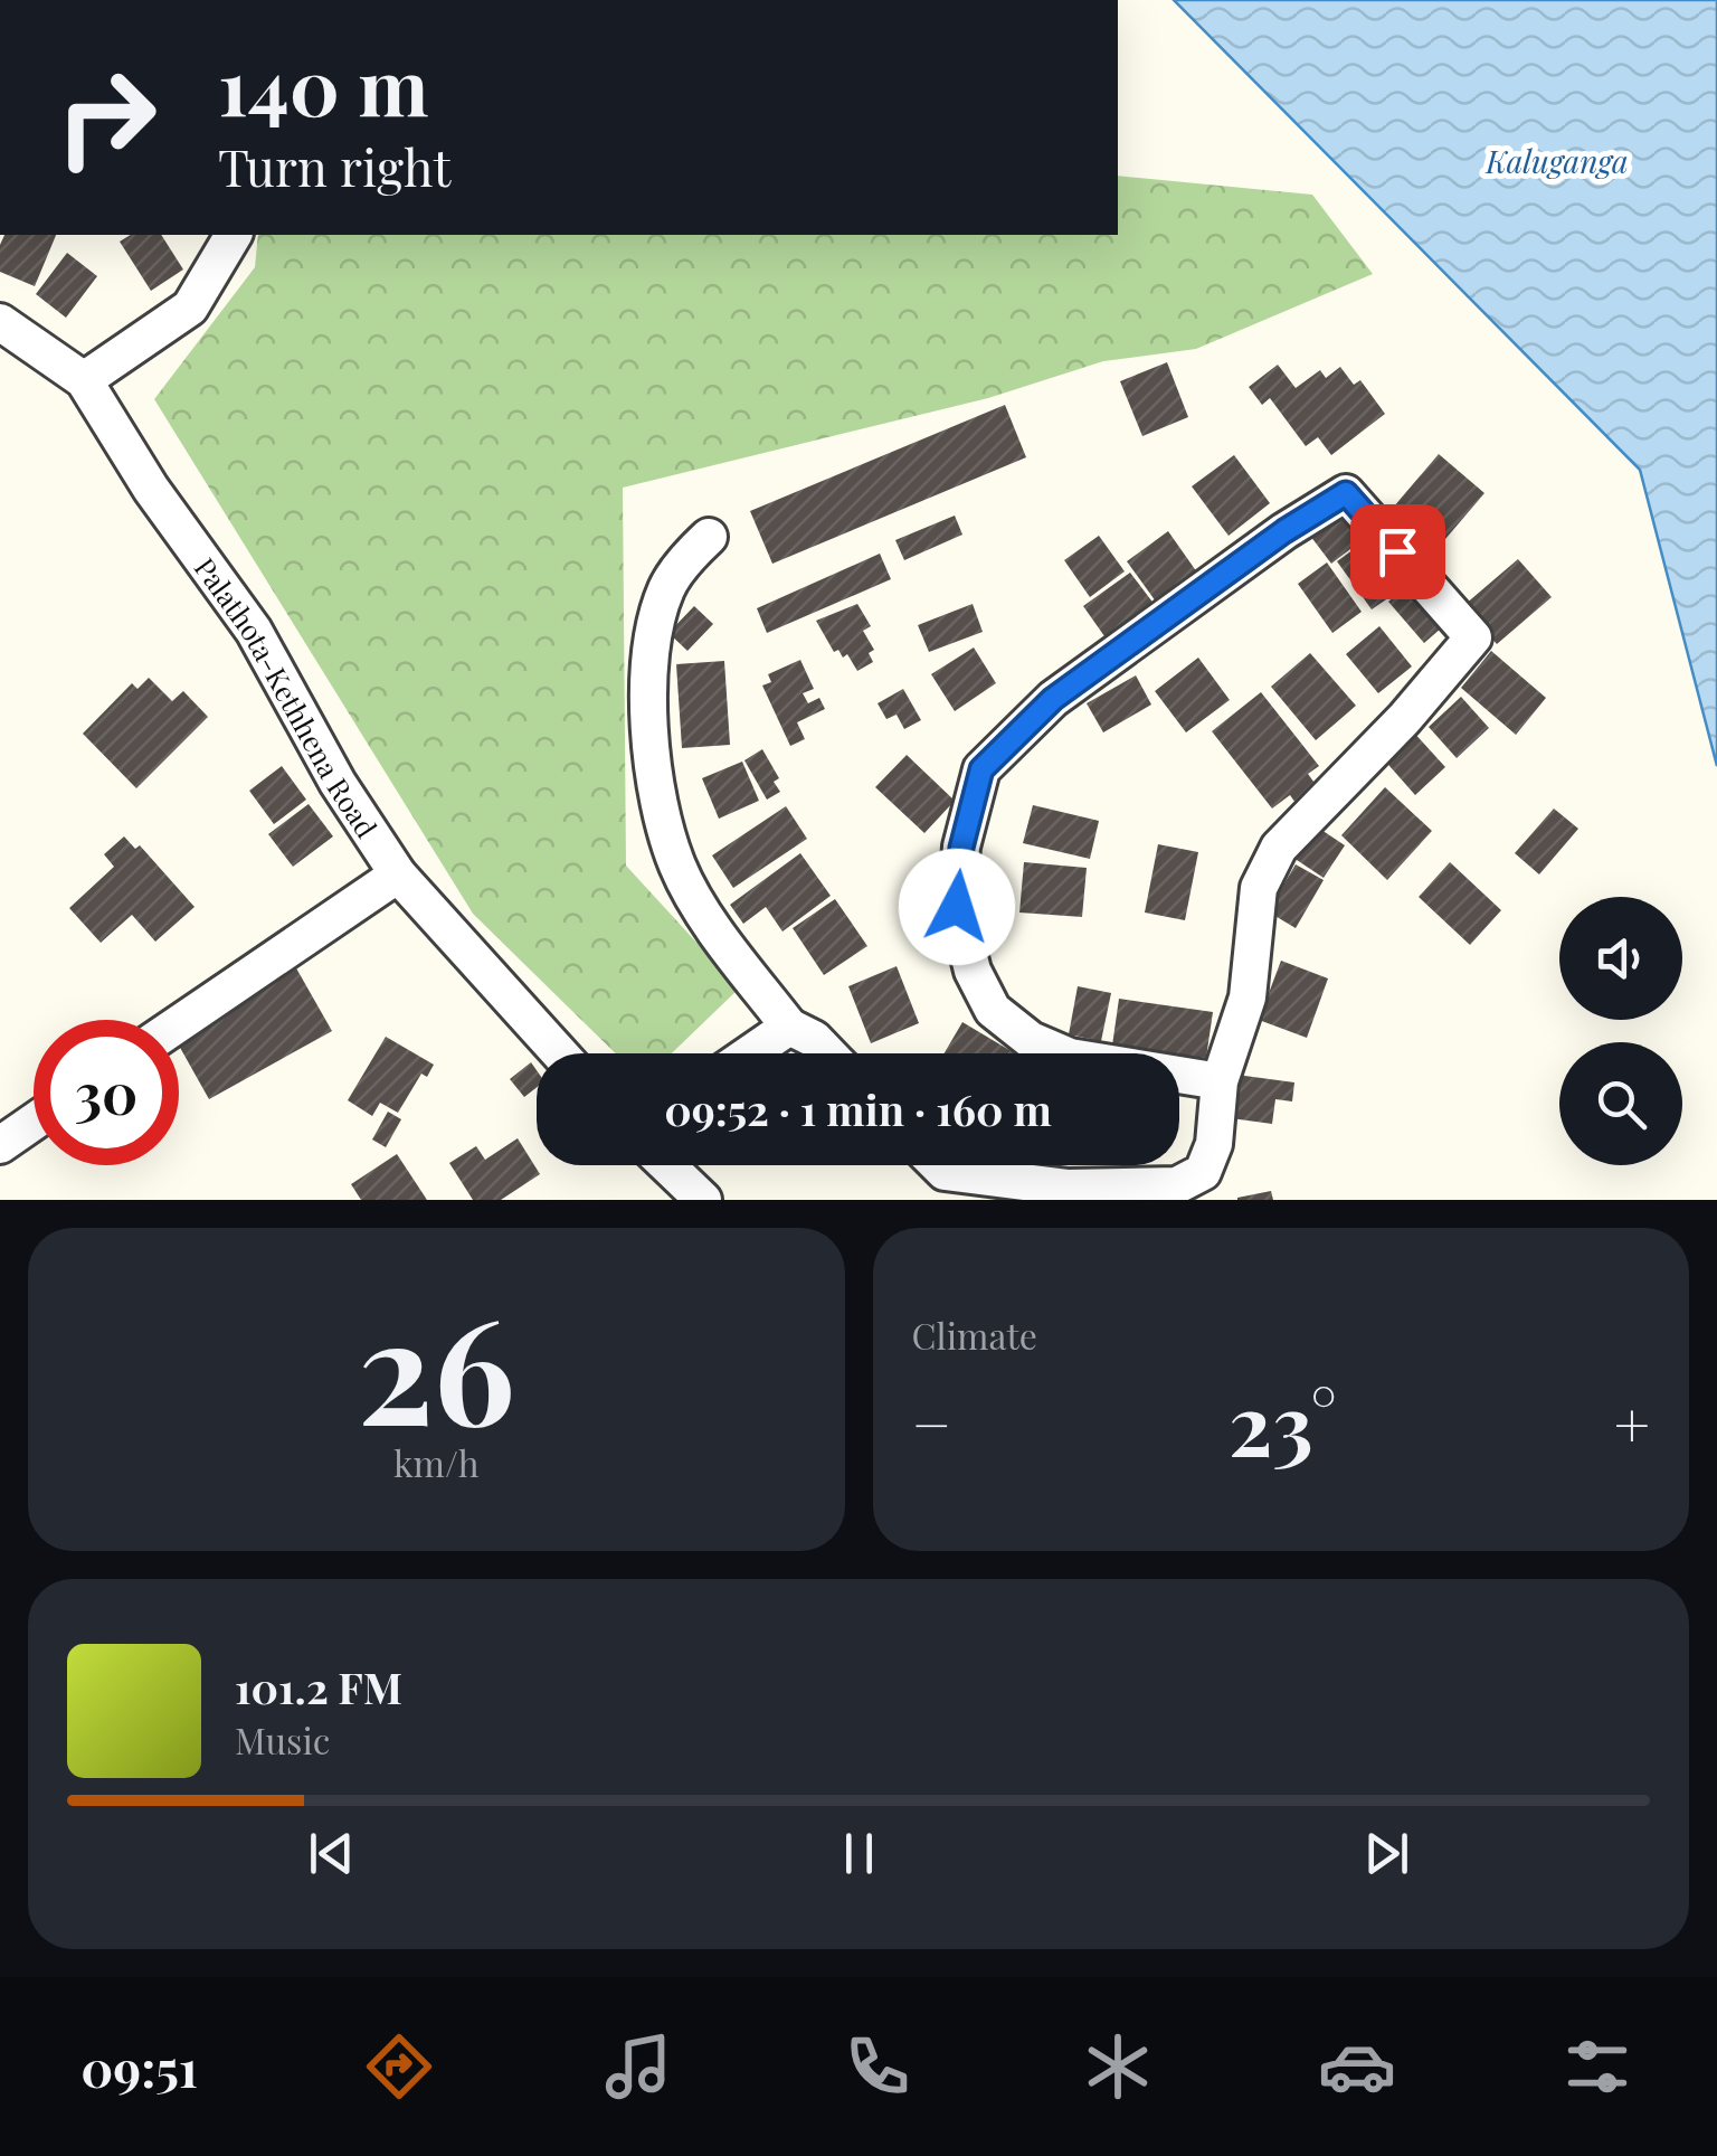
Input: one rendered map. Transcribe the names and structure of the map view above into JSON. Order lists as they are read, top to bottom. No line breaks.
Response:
{"streets":{"street":["Palathota-Kethhena Road"]},"water":["Kaluganga"],"page":{"turn":["140 m","Turn right"],"limit":"30","trip":"09:52 · 1 min · 160 m","tile":[["26","km/h"],"Climate"],"heat":["−","23°","+"],"song":["101.2 FM","Music"],"tabs":"09:51"}}
